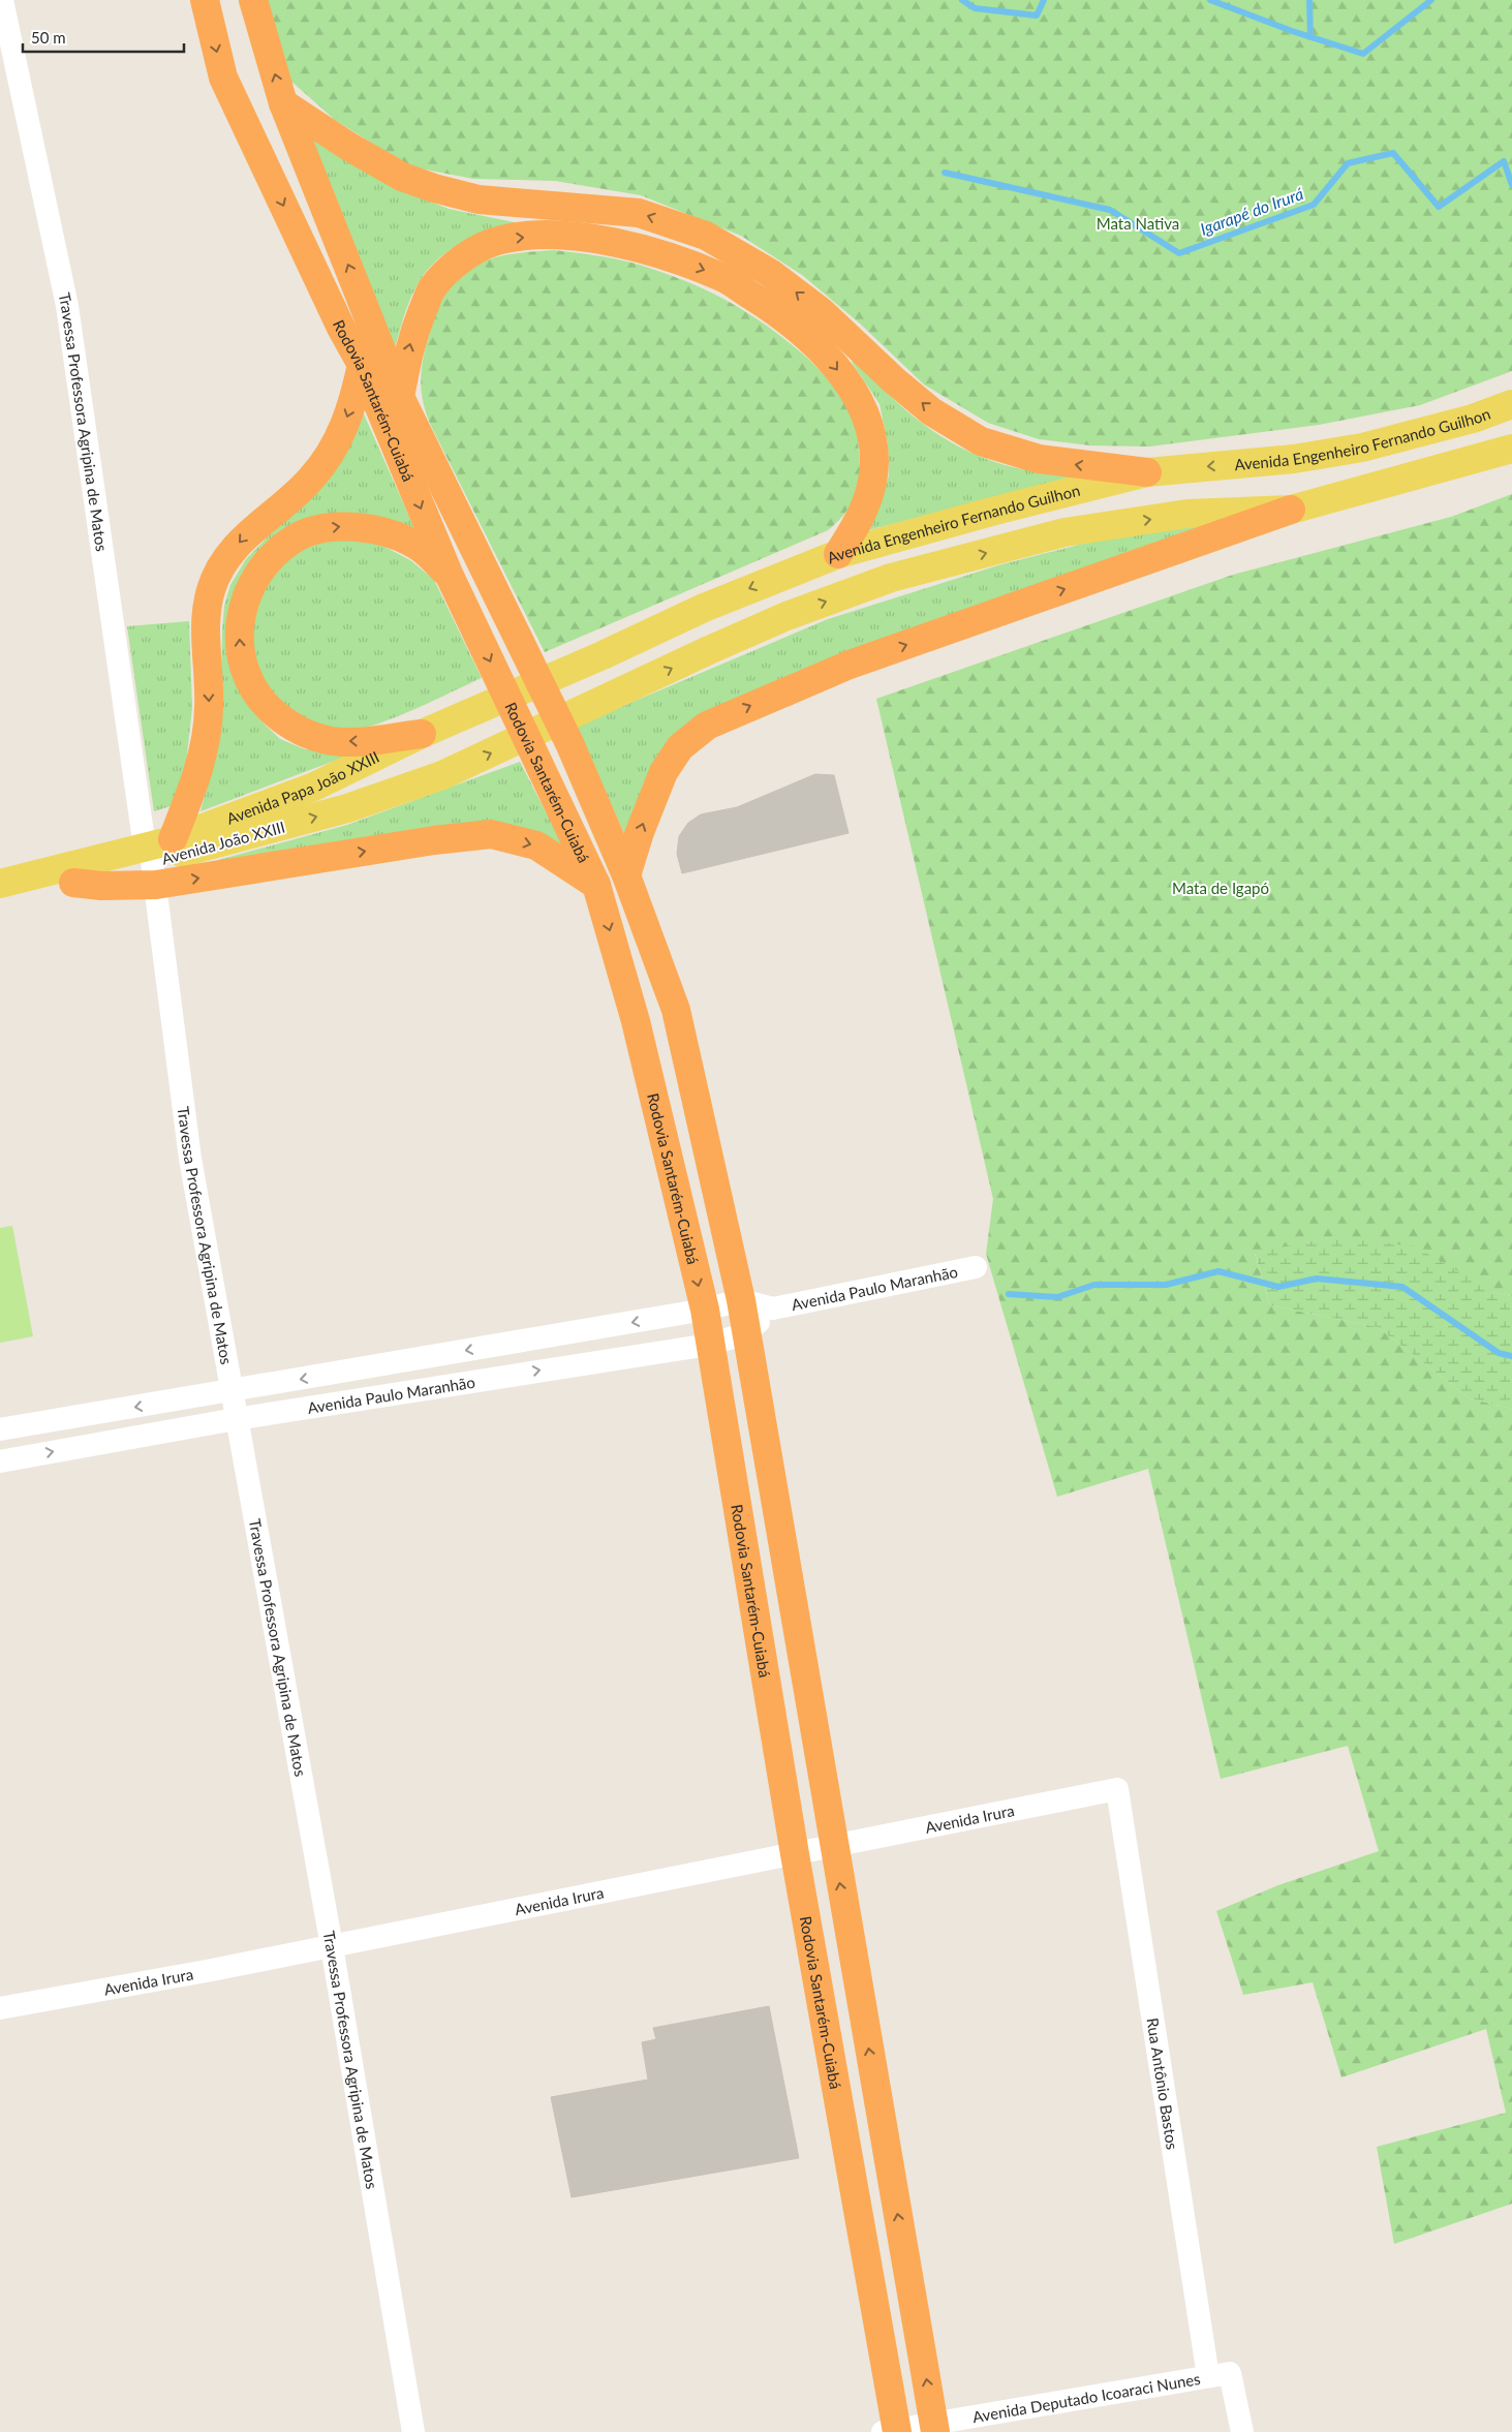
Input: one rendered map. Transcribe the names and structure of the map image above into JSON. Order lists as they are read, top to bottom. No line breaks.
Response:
{"streets":{"highway":["Rodovia Santarém-Cuiabá"],"main road":["Avenida Engenheiro Fernando Guilhon","Avenida Papa João XXIII","Avenida João XXIII"],"street":["Travessa Professora Agripina de Matos","Avenida Paulo Maranhão","Avenida Irura","Rua Antônio Bastos","Avenida Deputado Icoaraci Nunes"]},"crossings":[["Rodovia Santarém-Cuiabá","Avenida Paulo Maranhão"],["Rodovia Santarém-Cuiabá","Avenida Irura"],["Rodovia Santarém-Cuiabá","Avenida Deputado Icoaraci Nunes"],["Travessa Professora Agripina de Matos","Avenida Papa João XXIII"],["Travessa Professora Agripina de Matos","Avenida João XXIII"],["Travessa Professora Agripina de Matos","Avenida Paulo Maranhão"],["Travessa Professora Agripina de Matos","Avenida Irura"],["Avenida Engenheiro Fernando Guilhon","Avenida Papa João XXIII"],["Avenida Papa João XXIII","Avenida João XXIII"],["Avenida Irura","Rua Antônio Bastos"],["Rua Antônio Bastos","Avenida Deputado Icoaraci Nunes"]],"one_way":["Avenida Engenheiro Fernando Guilhon","Avenida João XXIII"],"water":["Igarapé do Irurá"],"parks":["Mata Nativa","Mata de Igapó"],"scale_bar":"50 m"}
